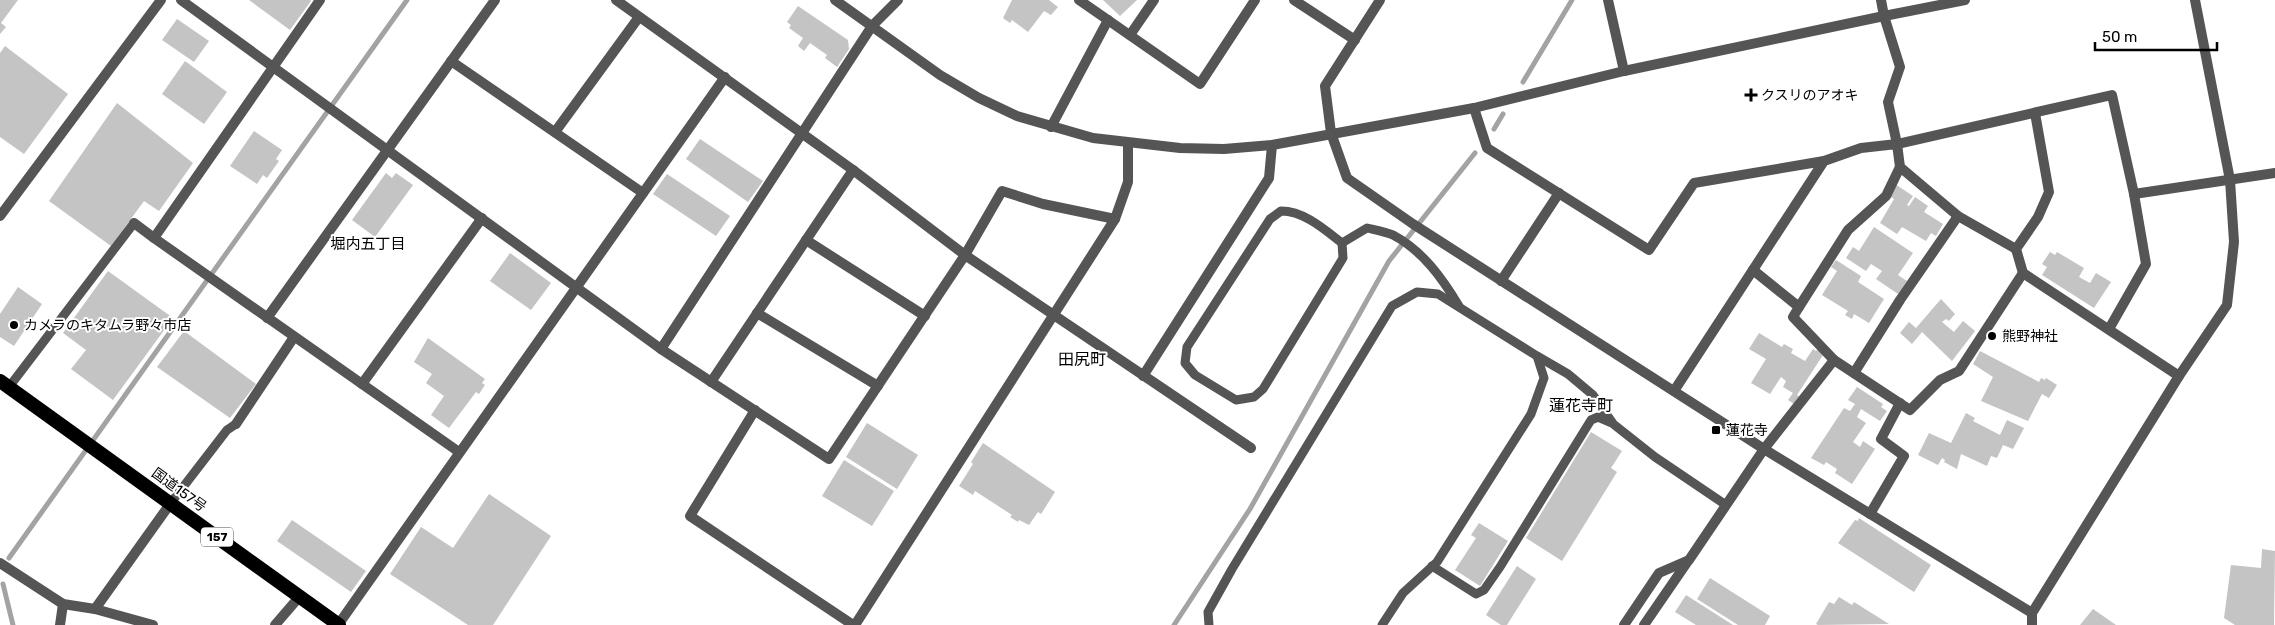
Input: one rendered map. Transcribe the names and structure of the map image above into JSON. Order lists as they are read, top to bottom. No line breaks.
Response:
{"streets":{"highway":["国道157号","157"]},"districts":["堀内五丁目","田尻町","蓮花寺町"],"places":{"health":["クスリのアオキ"],"other":["カメラのキタムラ野々市店","熊野神社"],"transit":["蓮花寺"]},"scale_bar":"50 m"}
